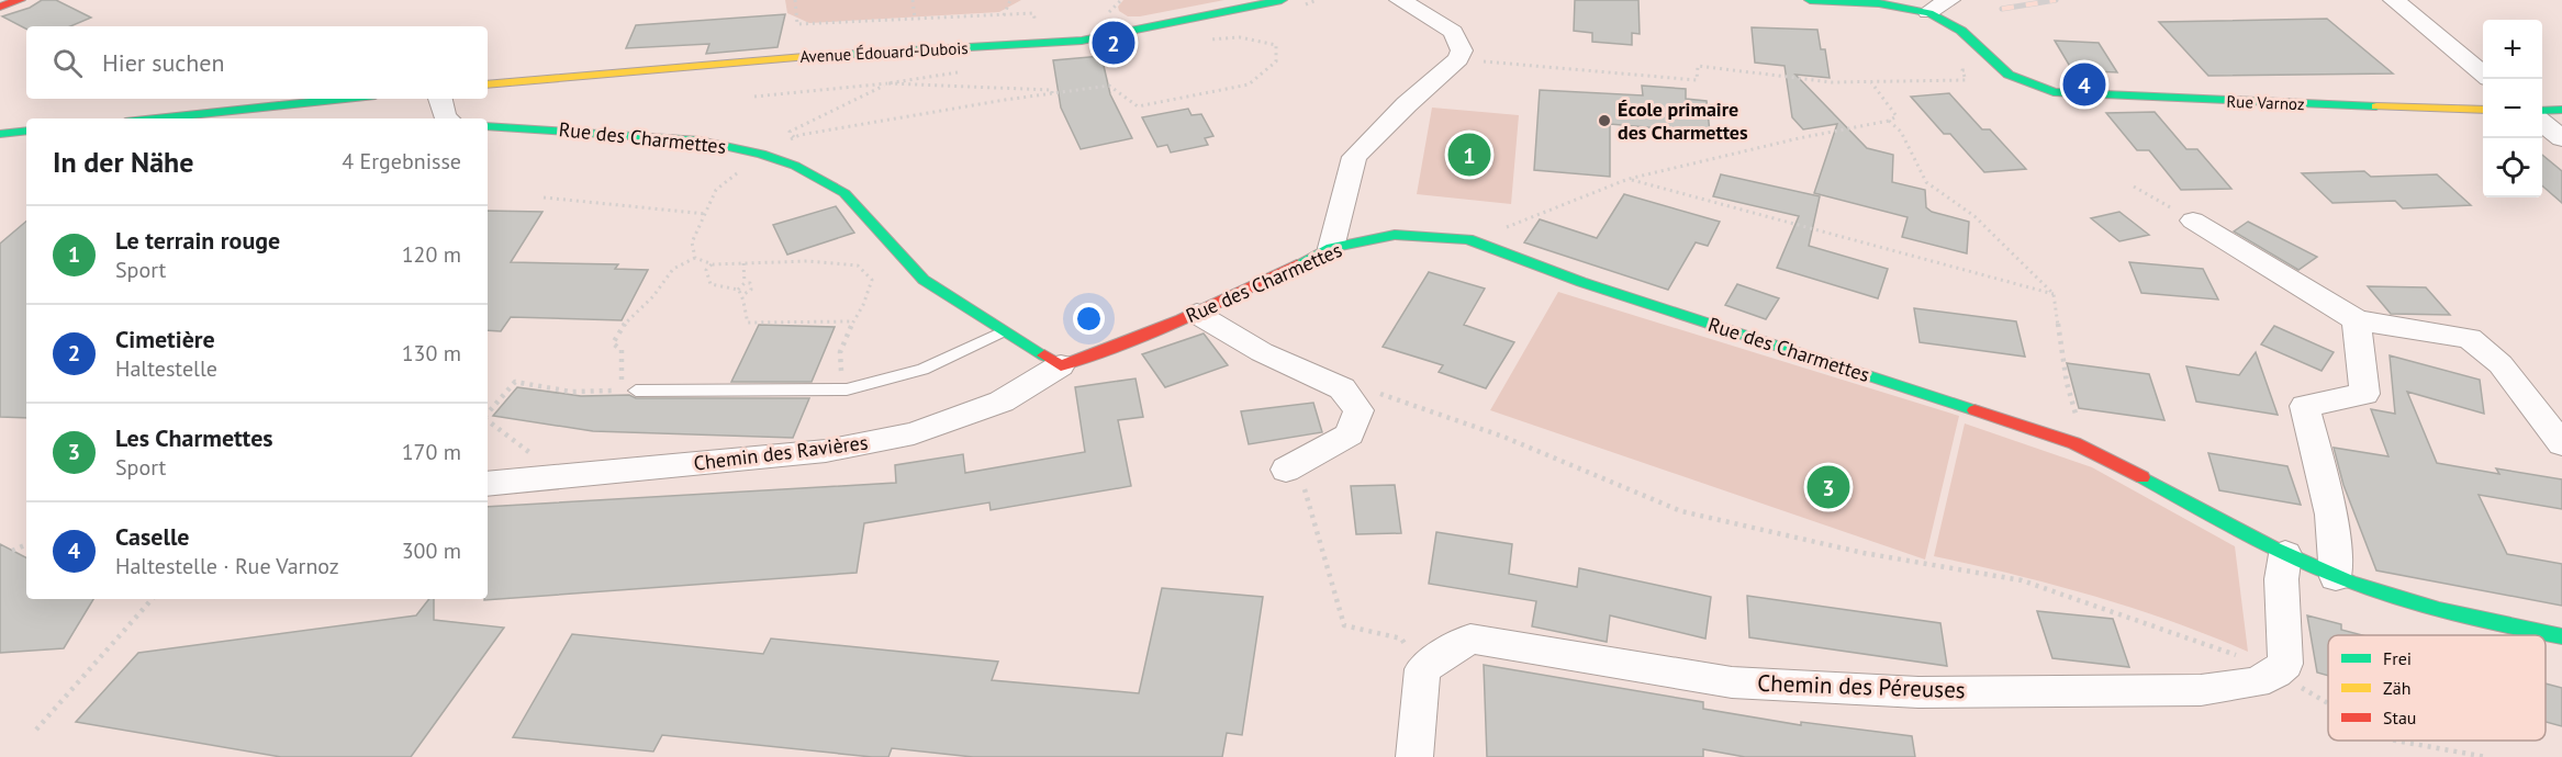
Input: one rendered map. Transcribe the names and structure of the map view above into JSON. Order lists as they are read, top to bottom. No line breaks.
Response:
{"streets":{"street":["Avenue Édouard-Dubois","Rue Varnoz","Rue des Charmettes","Chemin des Ravières","Chemin des Péreuses"]},"crossings":[["Rue des Charmettes","Chemin des Ravières"]],"places":["École primaire des Charmettes"],"legend":["Frei","Zäh","Stau"],"page":{"pins":["2","4","1","3"],"map_buttons":["+","−"],"search":"Hier suchen","heading":["In der Nähe","4 Ergebnisse"],"list":[{"mark":"1","name":"Le terrain rouge","note":"Sport","value":"120 m"},{"mark":"2","name":"Cimetière","note":"Haltestelle","value":"130 m"},{"mark":"3","name":"Les Charmettes","note":"Sport","value":"170 m"},{"mark":"4","name":"Caselle","note":"Haltestelle · Rue Varnoz","value":"300 m"}]}}
